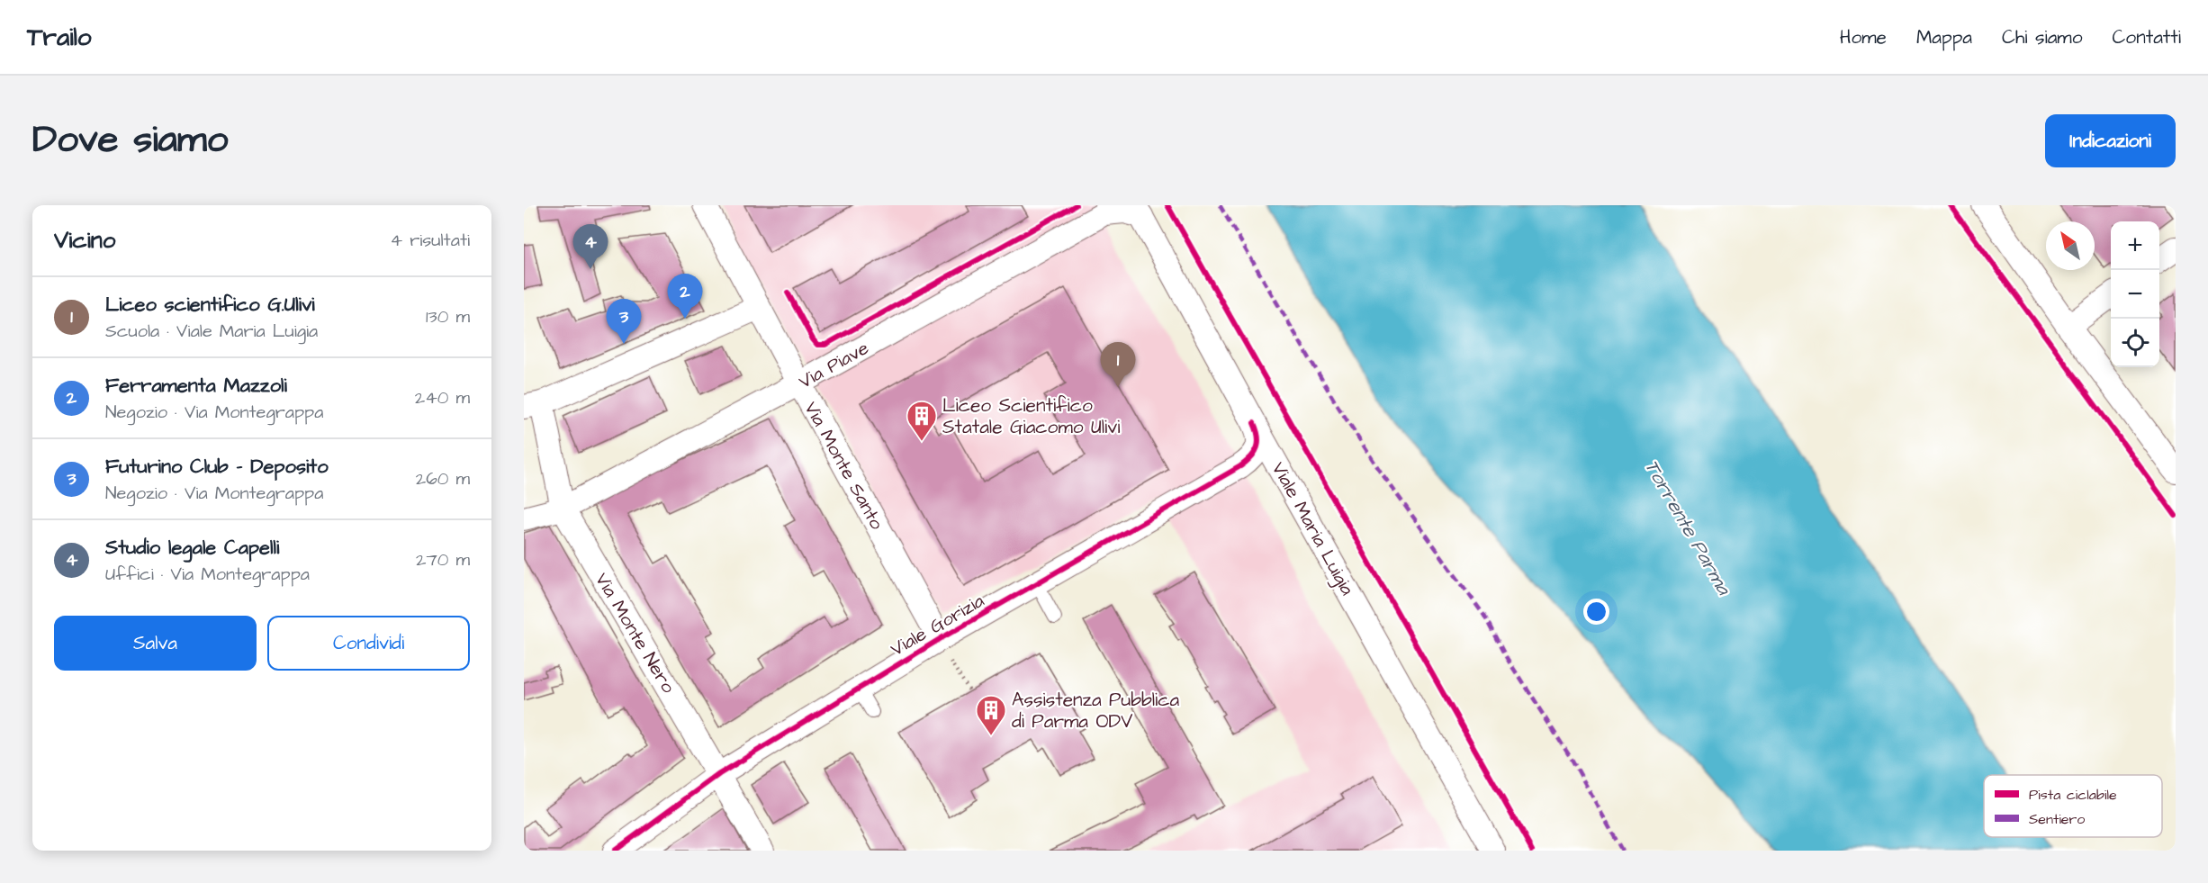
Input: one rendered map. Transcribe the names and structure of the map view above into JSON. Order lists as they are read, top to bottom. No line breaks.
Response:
{"streets":{"street":["Via Piave","Via Monte Santo","Viale Maria Luigia","Viale Gorizia","Via Monte Nero"]},"crossings":[["Via Piave","Via Monte Santo"],["Via Piave","Viale Maria Luigia"],["Via Piave","Via Monte Nero"],["Via Monte Santo","Viale Gorizia"],["Viale Maria Luigia","Viale Gorizia"],["Viale Gorizia","Via Monte Nero"]],"water":["Torrente Parma"],"places":{"building":["Liceo Scientifico Statale Giacomo Ulivi","Assistenza Pubblica di Parma ODV"]},"legend":["Pista ciclabile","Sentiero"],"north":"top left","page":{"header":"Trailo","nav":["Home","Mappa","Chi siamo","Contatti"],"title":"Dove siamo","buttons":["Indicazioni",["Salva","Condividi"]],"heading":["Vicino","4 risultati"],"map_buttons":["+","−"],"pins":["4","2","3","1"],"list":[{"mark":"1","name":"Liceo scientifico G.Ulivi","note":"Scuola · Viale Maria Luigia","value":"130 m"},{"mark":"2","name":"Ferramenta Mazzoli","note":"Negozio · Via Montegrappa","value":"240 m"},{"mark":"3","name":"Futurino Club - Deposito","note":"Negozio · Via Montegrappa","value":"260 m"},{"mark":"4","name":"Studio legale Capelli","note":"Uffici · Via Montegrappa","value":"270 m"}]}}
